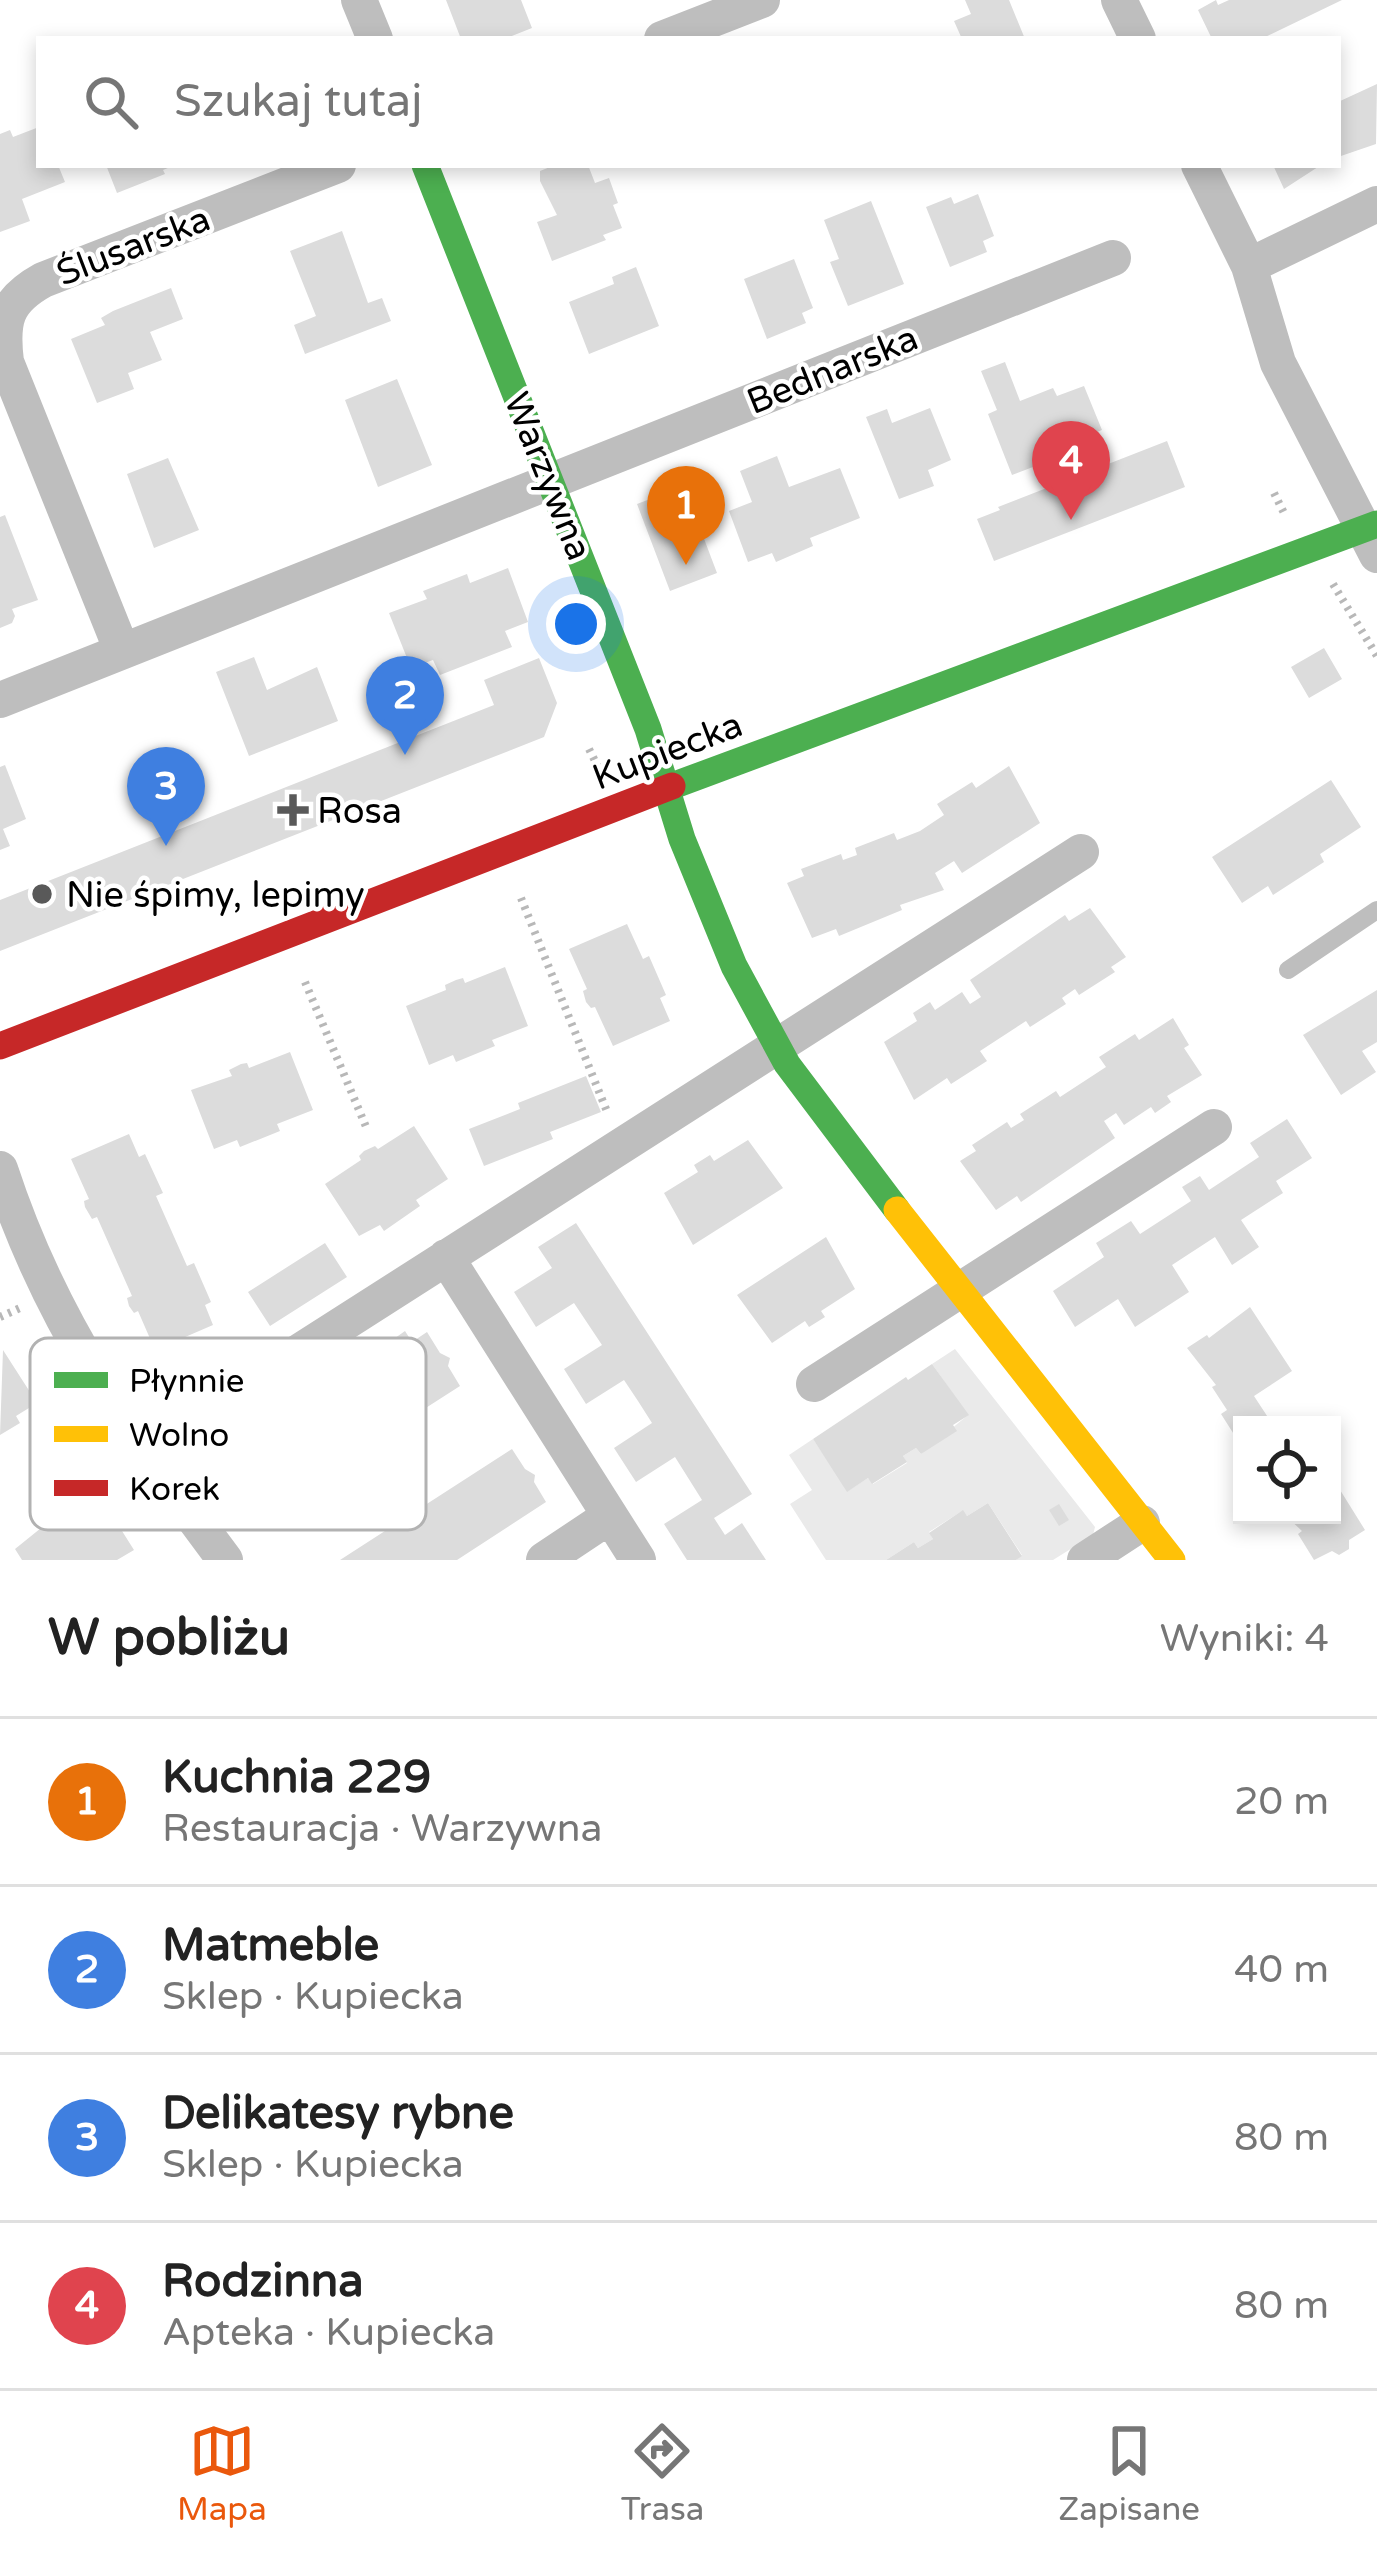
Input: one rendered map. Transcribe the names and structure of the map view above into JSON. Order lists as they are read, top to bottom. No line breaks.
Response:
{"streets":{"street":["Ślusarska","Bednarska","Warzywna","Kupiecka"]},"crossings":[["Ślusarska","Bednarska"],["Bednarska","Warzywna"],["Warzywna","Kupiecka"]],"places":{"health":["Rosa"],"other":["Nie śpimy, lepimy"]},"legend":["Płynnie","Wolno","Korek"],"page":{"search":"Szukaj tutaj","pins":["4","1","2","3"],"heading":["W pobliżu","Wyniki: 4"],"list":[{"mark":"1","name":"Kuchnia 229","note":"Restauracja · Warzywna","value":"20 m"},{"mark":"2","name":"Matmeble","note":"Sklep · Kupiecka","value":"40 m"},{"mark":"3","name":"Delikatesy rybne","note":"Sklep · Kupiecka","value":"80 m"},{"mark":"4","name":"Rodzinna","note":"Apteka · Kupiecka","value":"80 m"}],"nav":["Mapa","Trasa","Zapisane"]}}
